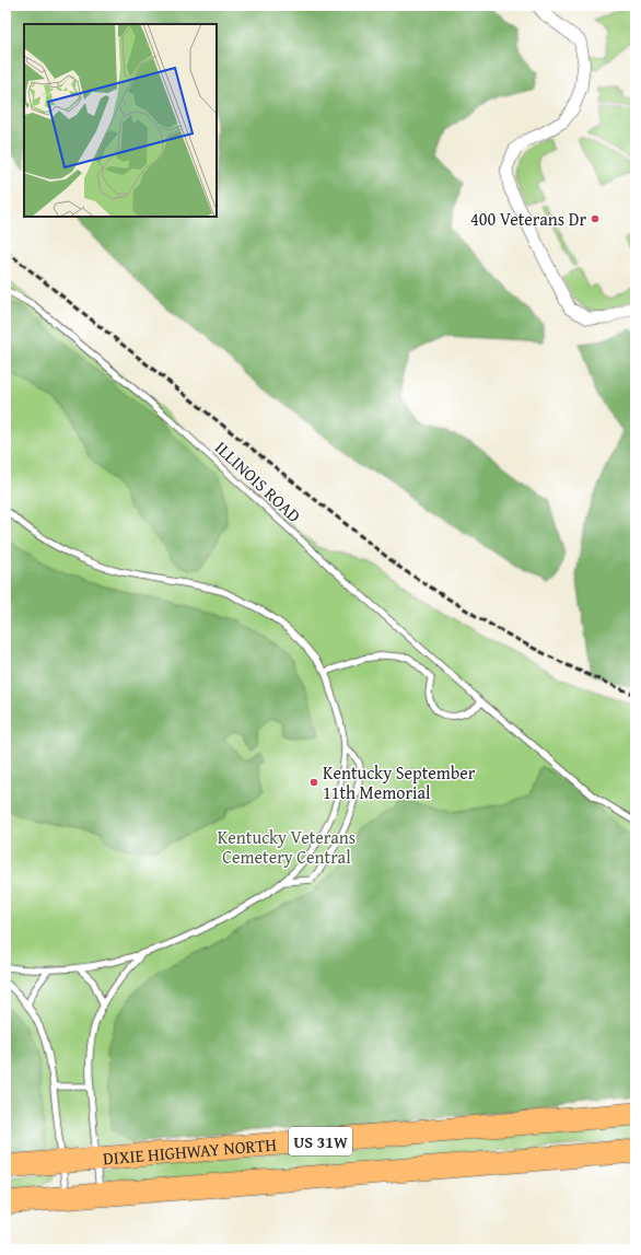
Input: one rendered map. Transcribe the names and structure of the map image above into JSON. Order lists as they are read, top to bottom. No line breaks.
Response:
{"streets":{"highway":["US 31W","DIXIE HIGHWAY NORTH"],"lane":["ILLINOIS ROAD"]},"parks":["Kentucky Veterans Cemetery Central"],"places":["400 Veterans Dr","Kentucky September 11th Memorial"]}
